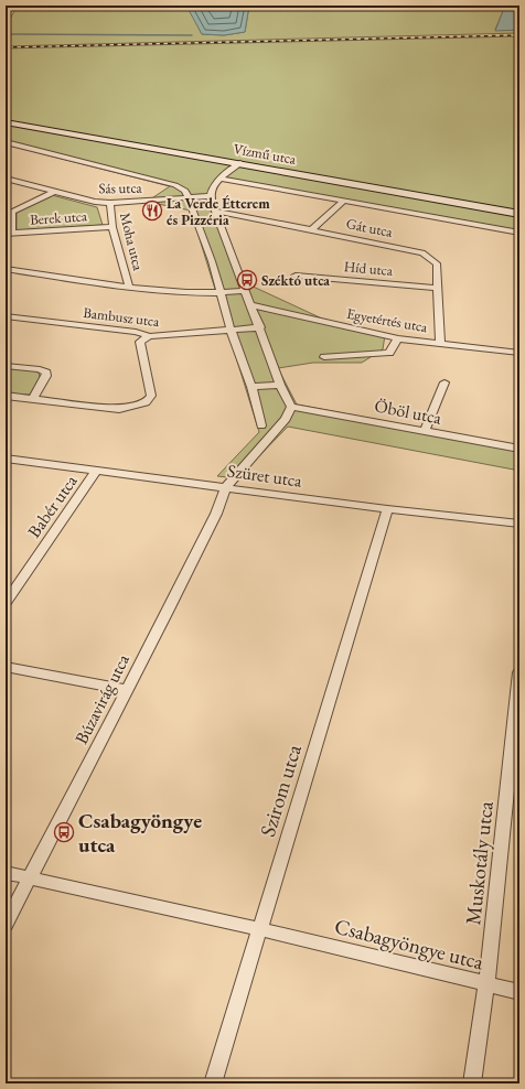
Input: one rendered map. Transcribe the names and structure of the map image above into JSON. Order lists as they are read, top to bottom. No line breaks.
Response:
{"streets":{"main road":["Vízmű utca"],"street":["Sás utca","Berek utca","Gát utca","Moha utca","Híd utca","Bambusz utca","Egyetértés utca","Öböl utca","Szüret utca","Babér utca","Búzavirág utca","Szirom utca","Muskotály utca","Csabagyöngye utca"]},"crossings":[["Sás utca","Moha utca"],["Berek utca","Moha utca"],["Gát utca","Híd utca"],["Gát utca","Egyetértés utca"],["Szüret utca","Babér utca"],["Szüret utca","Búzavirág utca"],["Szüret utca","Szirom utca"],["Búzavirág utca","Csabagyöngye utca"],["Szirom utca","Csabagyöngye utca"],["Muskotály utca","Csabagyöngye utca"]],"places":{"restaurant":["La Verde Étterem és Pizzéria"],"bus stop":["Széktó utca","Csabagyöngye utca"]}}
